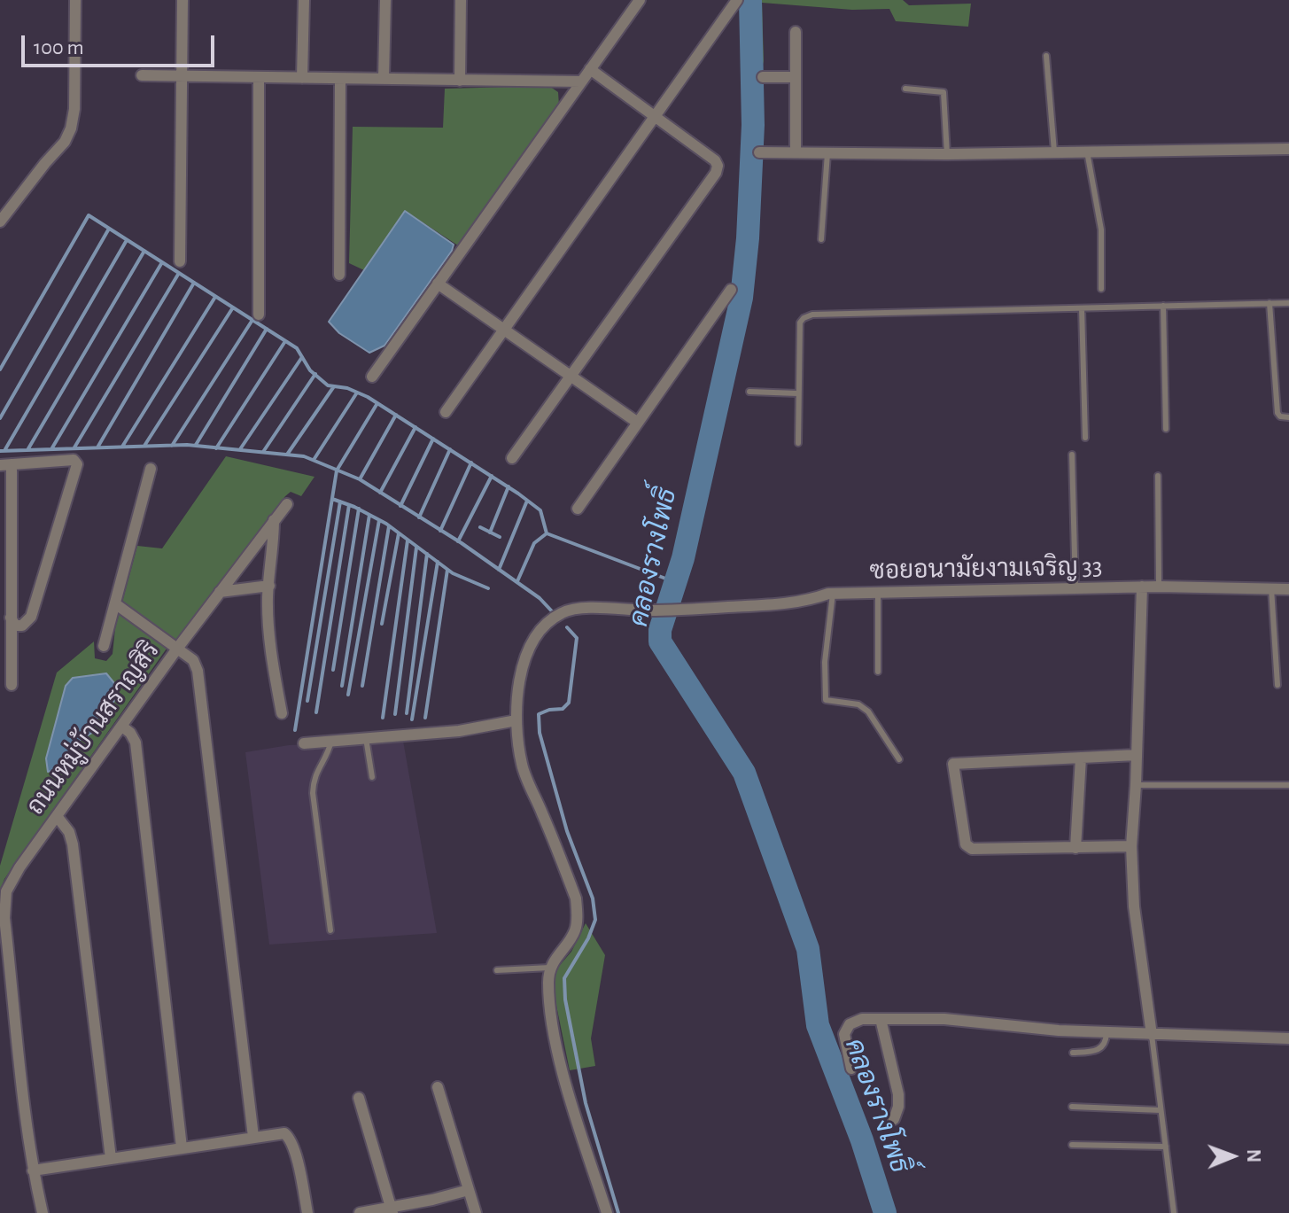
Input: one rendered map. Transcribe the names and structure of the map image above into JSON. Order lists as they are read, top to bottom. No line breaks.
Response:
{"streets":{"street":["ซอยอนามัยงามเจริญ 33","ถนนหมู่บ้านสราญสิริ"]},"water":["คลองรางโพธิ์"],"scale_bar":"100 m","north":"right"}
